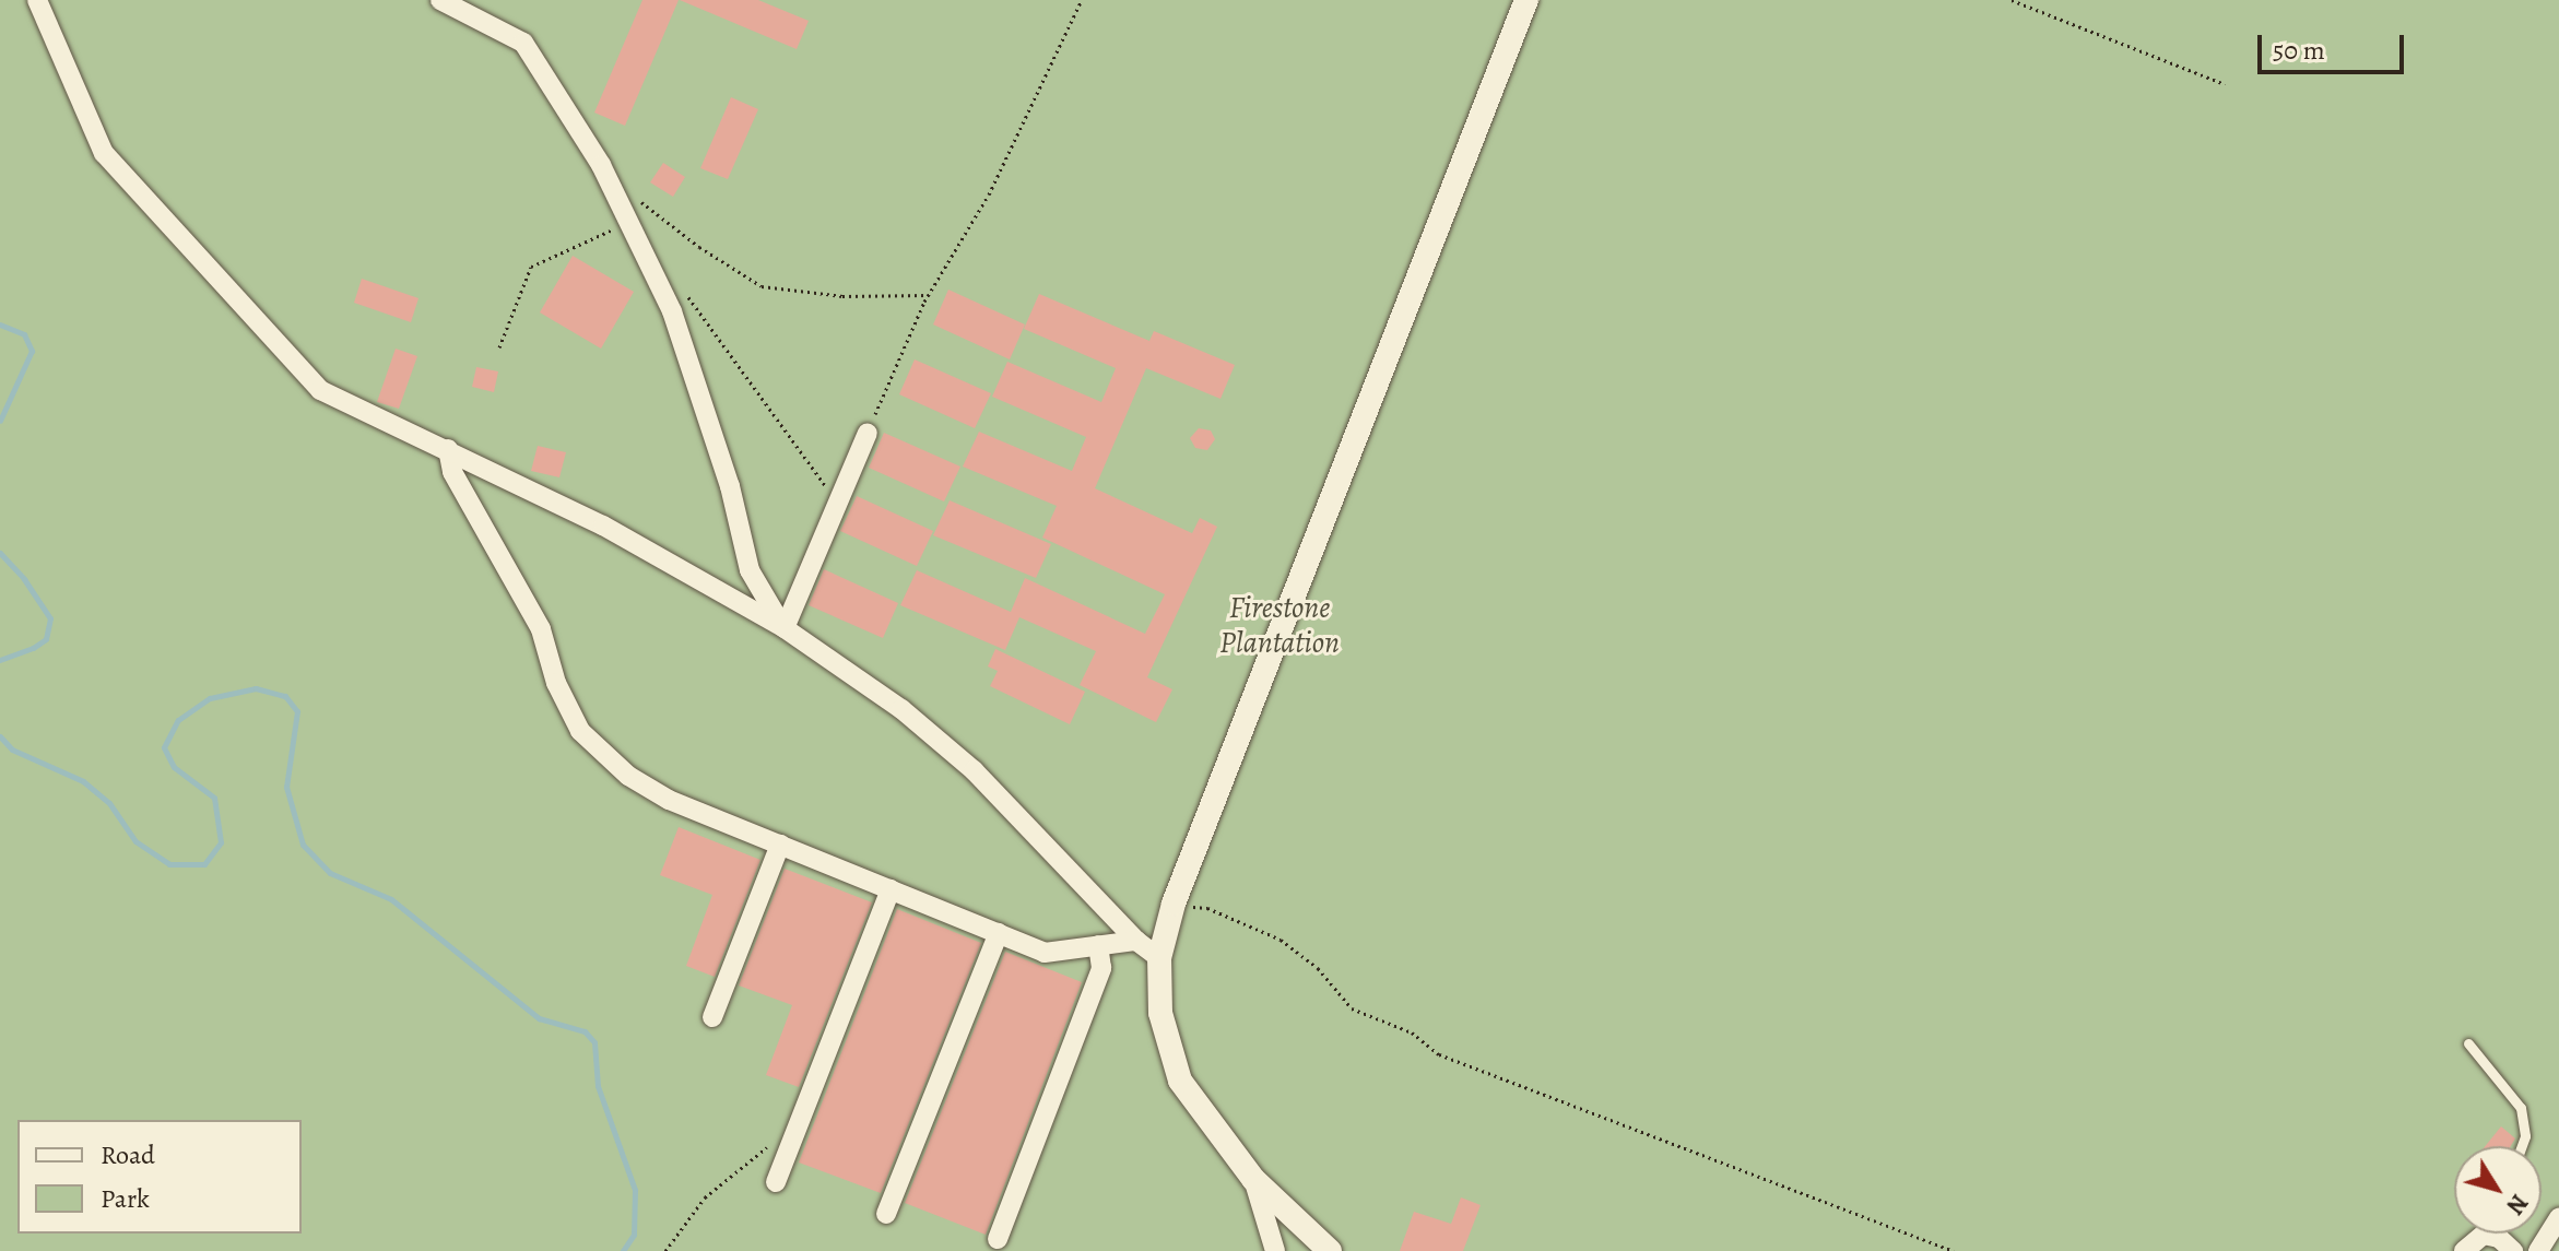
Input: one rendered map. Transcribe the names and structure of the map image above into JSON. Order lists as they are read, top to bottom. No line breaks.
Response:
{"parks":["Firestone Plantation"],"legend":["Road","Park"],"scale_bar":"50 m","north":"bottom right"}
